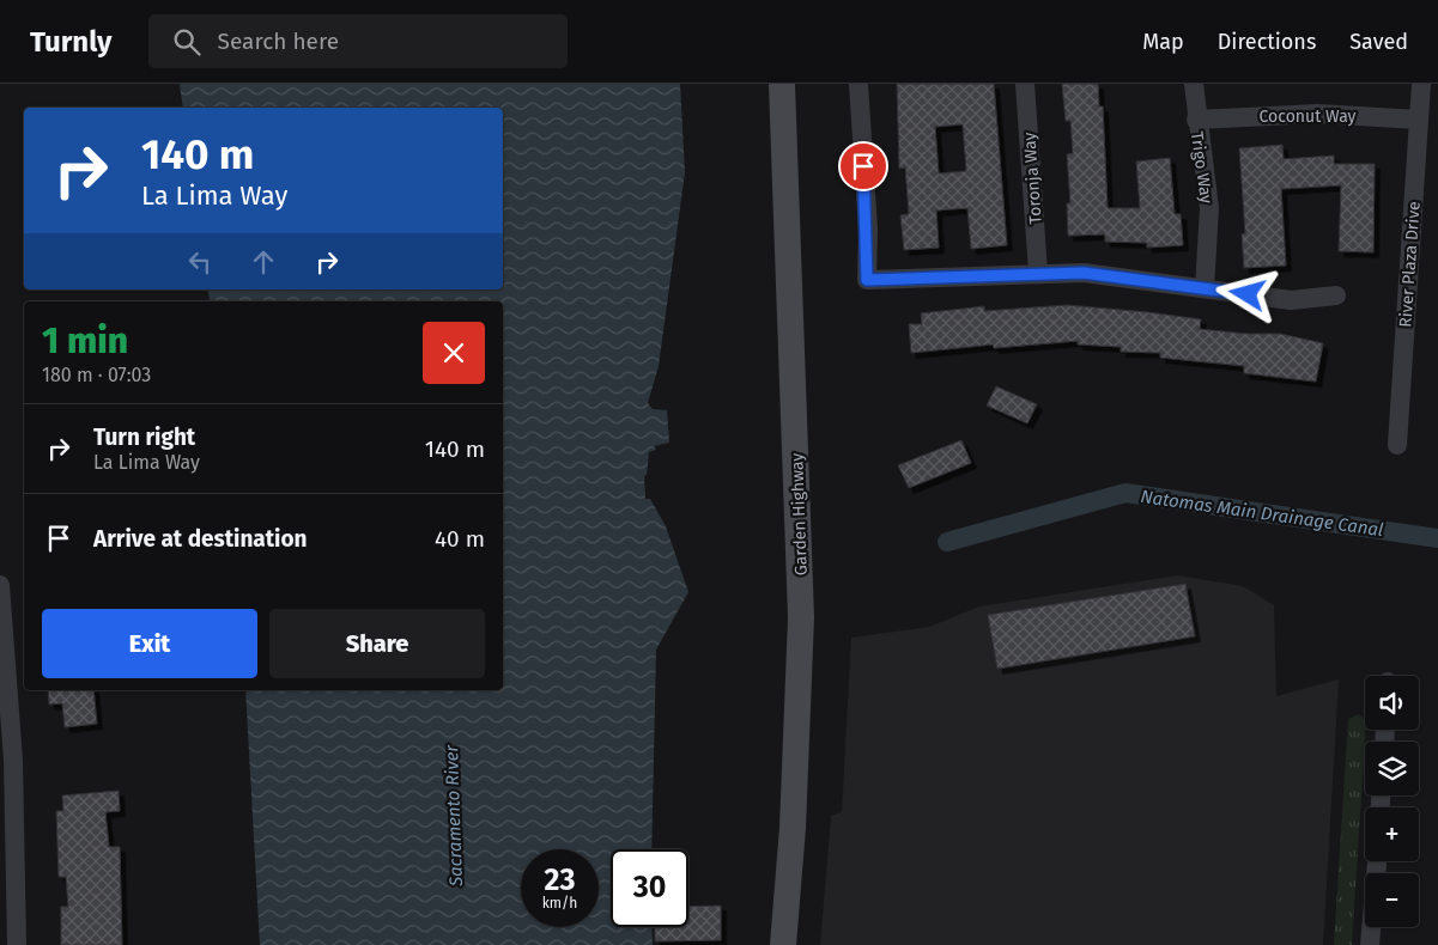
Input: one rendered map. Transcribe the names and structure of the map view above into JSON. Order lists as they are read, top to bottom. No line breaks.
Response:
{"streets":{"main road":["Garden Highway"],"street":["Coconut Way","Trigo Way","Toronja Way","River Plaza Drive"]},"crossings":[["Coconut Way","Trigo Way"],["Coconut Way","River Plaza Drive"]],"water":["Natomas Main Drainage Canal","Sacramento River"],"page":{"header":"Turnly","search":"Search here","nav":["Map","Directions","Saved"],"turn":["140 m","La Lima Way"],"heading":["1 min","180 m · 07:03"],"list":[{"name":"Turn right","note":"La Lima Way","value":"140 m"},{"name":"Arrive at destination","value":"40 m"}],"buttons":["Exit","Share"],"map_buttons":["+","−"],"speed":"23 km/h","limit":"30"}}
